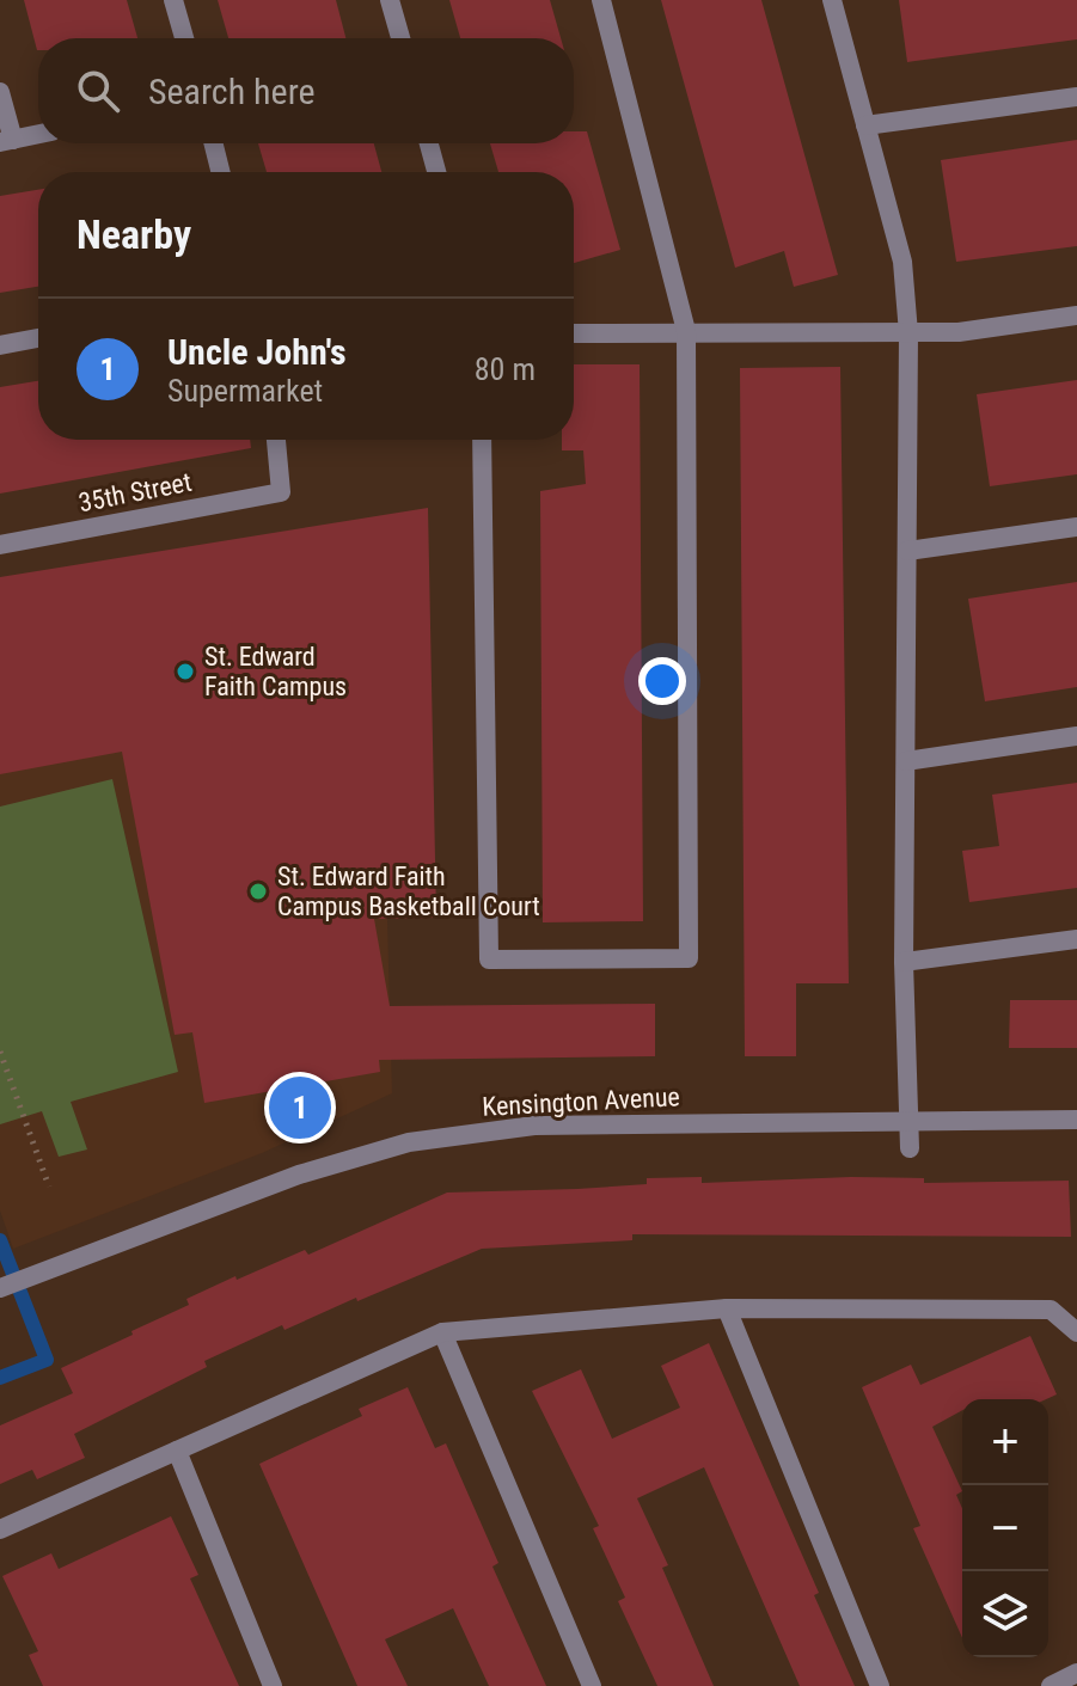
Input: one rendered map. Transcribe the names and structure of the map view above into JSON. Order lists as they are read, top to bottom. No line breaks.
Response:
{"streets":{"street":["35th Street","Kensington Avenue"]},"places":["St. Edward Faith Campus","St. Edward Faith Campus Basketball Court"],"page":{"search":"Search here","heading":"Nearby","list":[{"mark":"1","name":"Uncle John's","note":"Supermarket","value":"80 m"}],"pins":"1","map_buttons":["+","−"]}}
